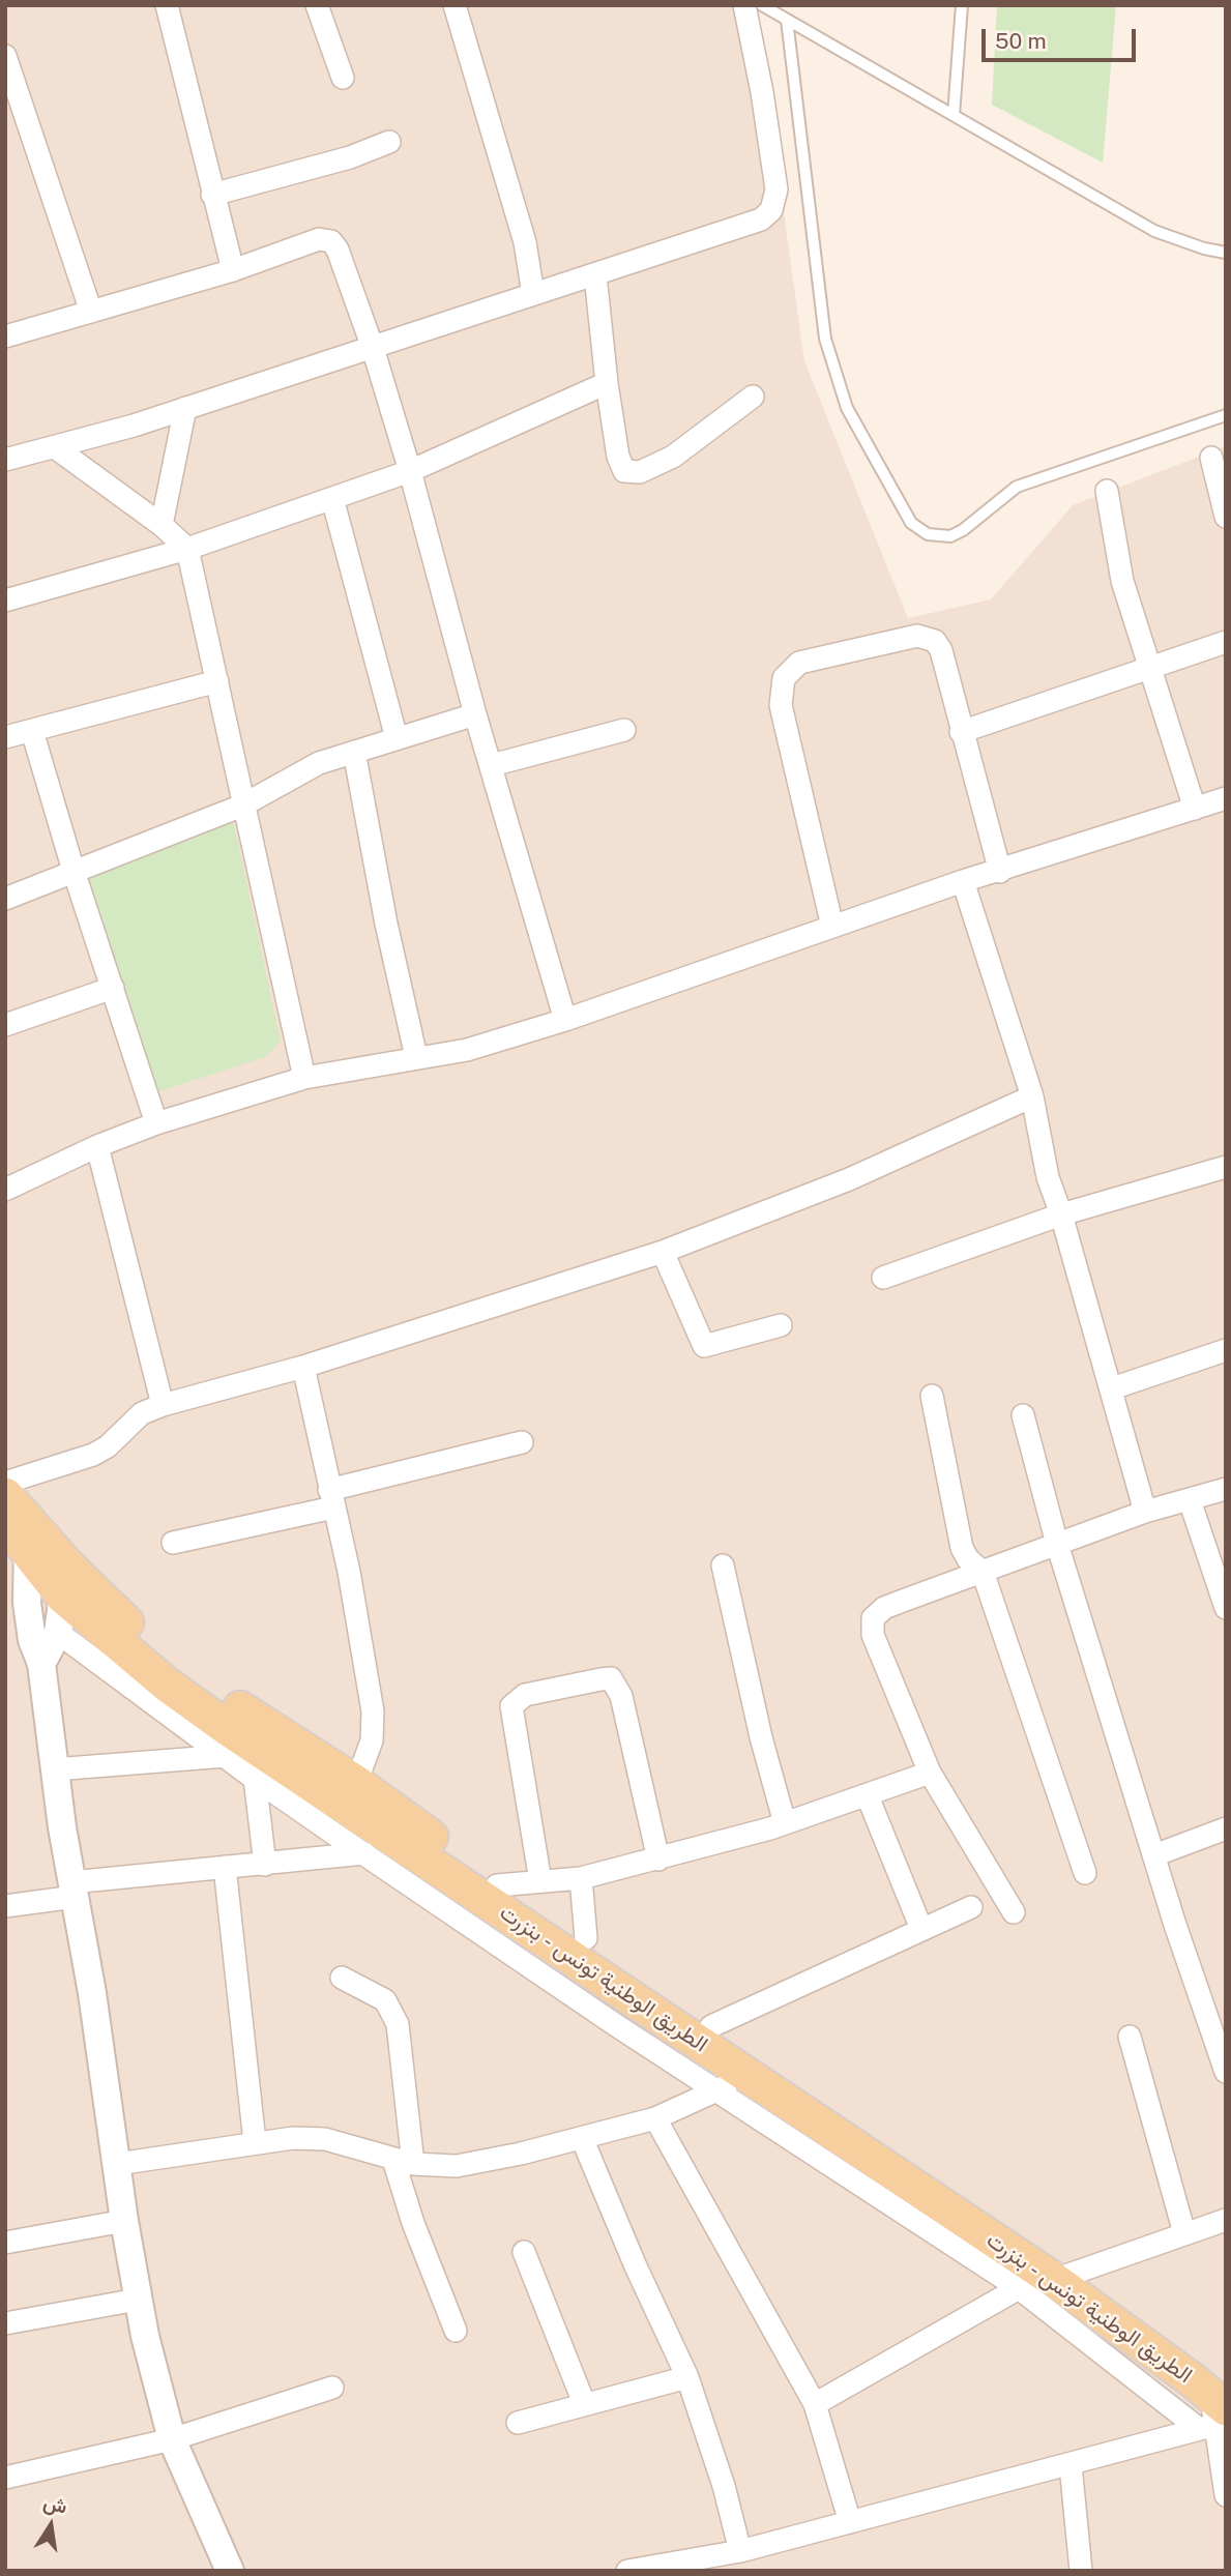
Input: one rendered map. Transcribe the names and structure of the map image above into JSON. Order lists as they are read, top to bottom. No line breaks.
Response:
{"streets":{"main road":["الطريق الوطنية تونس - بنزرت"]},"scale_bar":"50 m","north":"top"}
